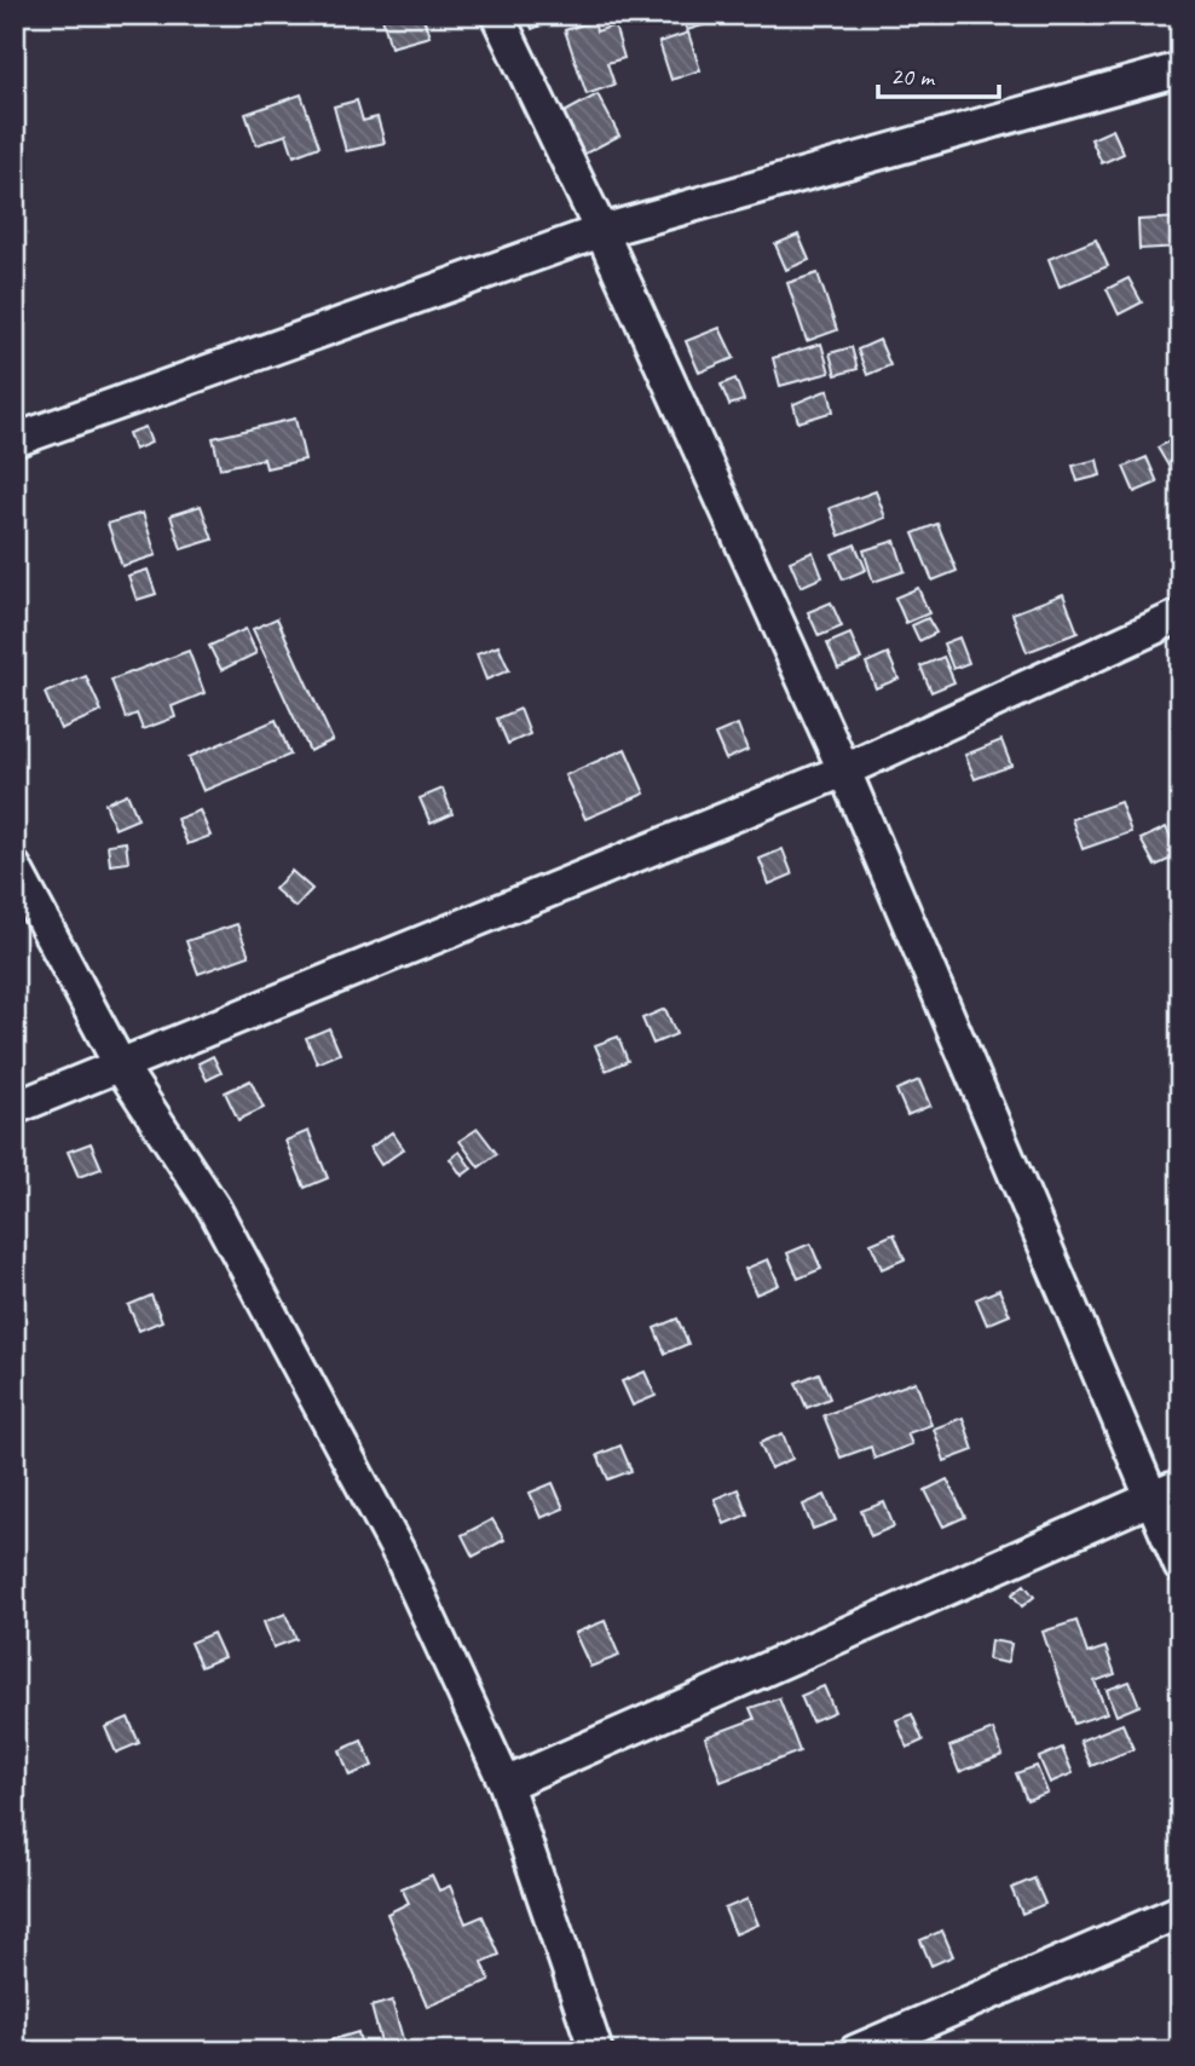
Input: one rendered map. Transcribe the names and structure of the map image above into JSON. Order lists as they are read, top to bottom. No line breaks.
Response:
{"scale_bar":"20 m"}
